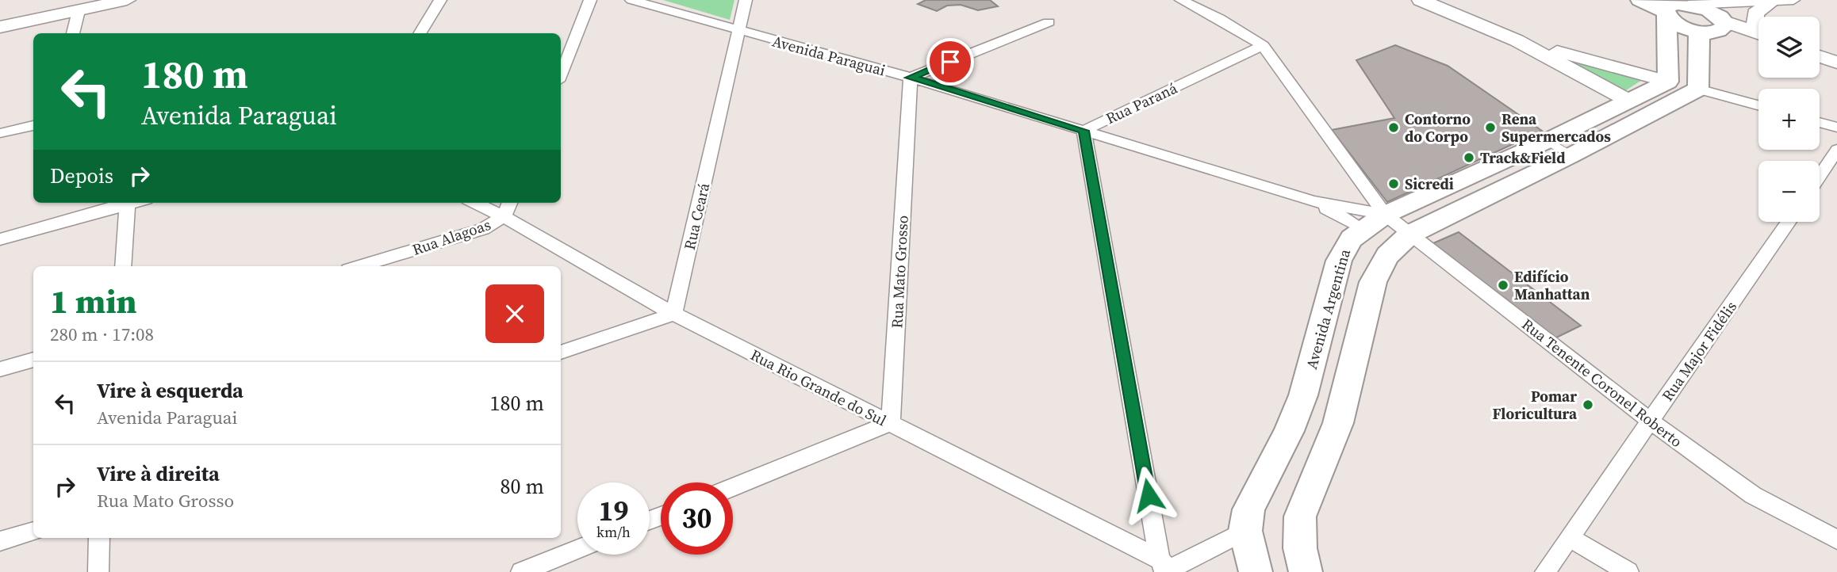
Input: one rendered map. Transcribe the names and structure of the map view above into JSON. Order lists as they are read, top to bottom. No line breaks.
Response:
{"streets":{"main road":["Avenida Argentina"],"street":["Avenida Paraguai","Rua Paraná","Rua Ceará","Rua Alagoas","Rua Mato Grosso","Rua Major Fidélis","Rua Tenente Coronel Roberto","Rua Rio Grande do Sul"]},"crossings":[["Avenida Paraguai","Rua Paraná"],["Avenida Paraguai","Rua Ceará"],["Avenida Paraguai","Rua Mato Grosso"],["Avenida Paraguai","Avenida Argentina"],["Avenida Paraguai","Rua Tenente Coronel Roberto"],["Rua Paraná","Rua Tenente Coronel Roberto"],["Rua Ceará","Rua Rio Grande do Sul"],["Rua Alagoas","Rua Rio Grande do Sul"],["Rua Mato Grosso","Rua Rio Grande do Sul"],["Avenida Argentina","Rua Tenente Coronel Roberto"],["Rua Major Fidélis","Rua Tenente Coronel Roberto"]],"places":["Contorno do Corpo","Rena Supermercados","Track&Field","Sicredi","Edifício Manhattan","Pomar Floricultura"],"page":{"map_buttons":["+","−"],"turn":["180 m","Avenida Paraguai"],"then":"Depois","heading":["1 min","280 m · 17:08"],"list":[{"name":"Vire à esquerda","note":"Avenida Paraguai","value":"180 m"},{"name":"Vire à direita","note":"Rua Mato Grosso","value":"80 m"}],"speed":"19 km/h","limit":"30"}}
